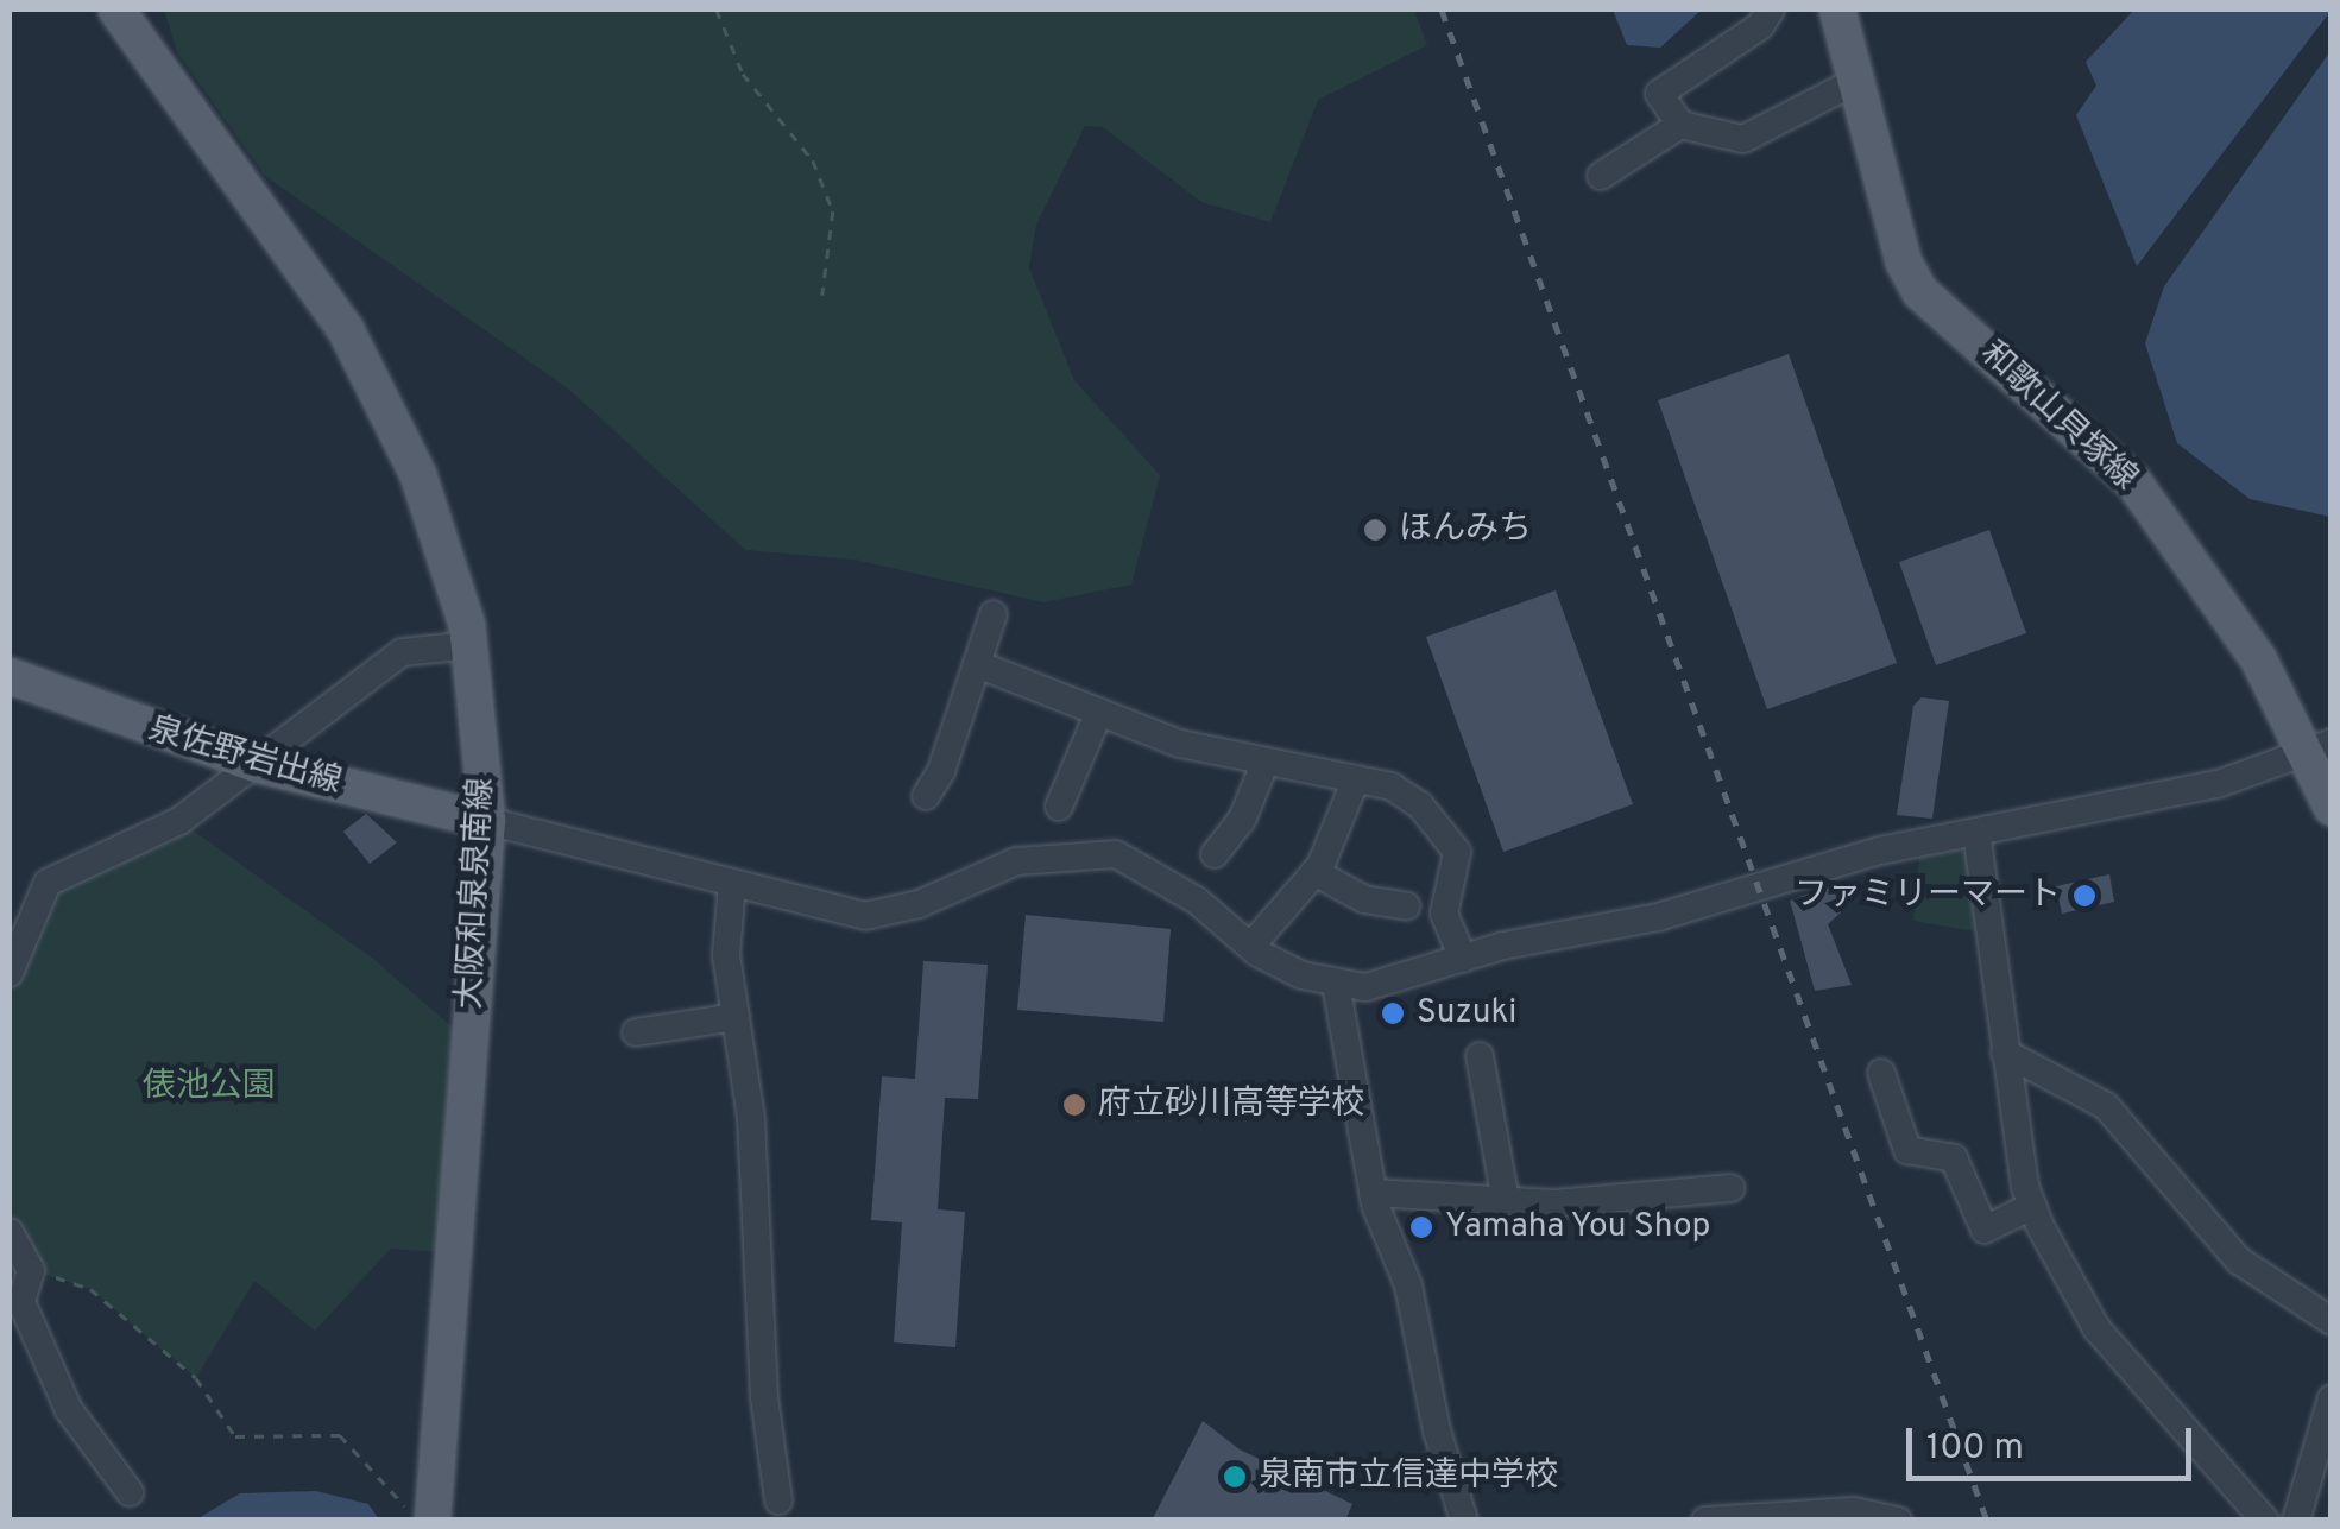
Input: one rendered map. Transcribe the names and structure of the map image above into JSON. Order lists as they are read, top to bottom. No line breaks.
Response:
{"streets":{"main road":["和歌山貝塚線","泉佐野岩出線","大阪和泉泉南線"]},"crossings":[["泉佐野岩出線","大阪和泉泉南線"]],"parks":["俵池公園"],"places":["ほんみち","ファミリーマート","Suzuki","府立砂川高等学校","Yamaha You Shop","泉南市立信達中学校"],"scale_bar":"100 m"}
